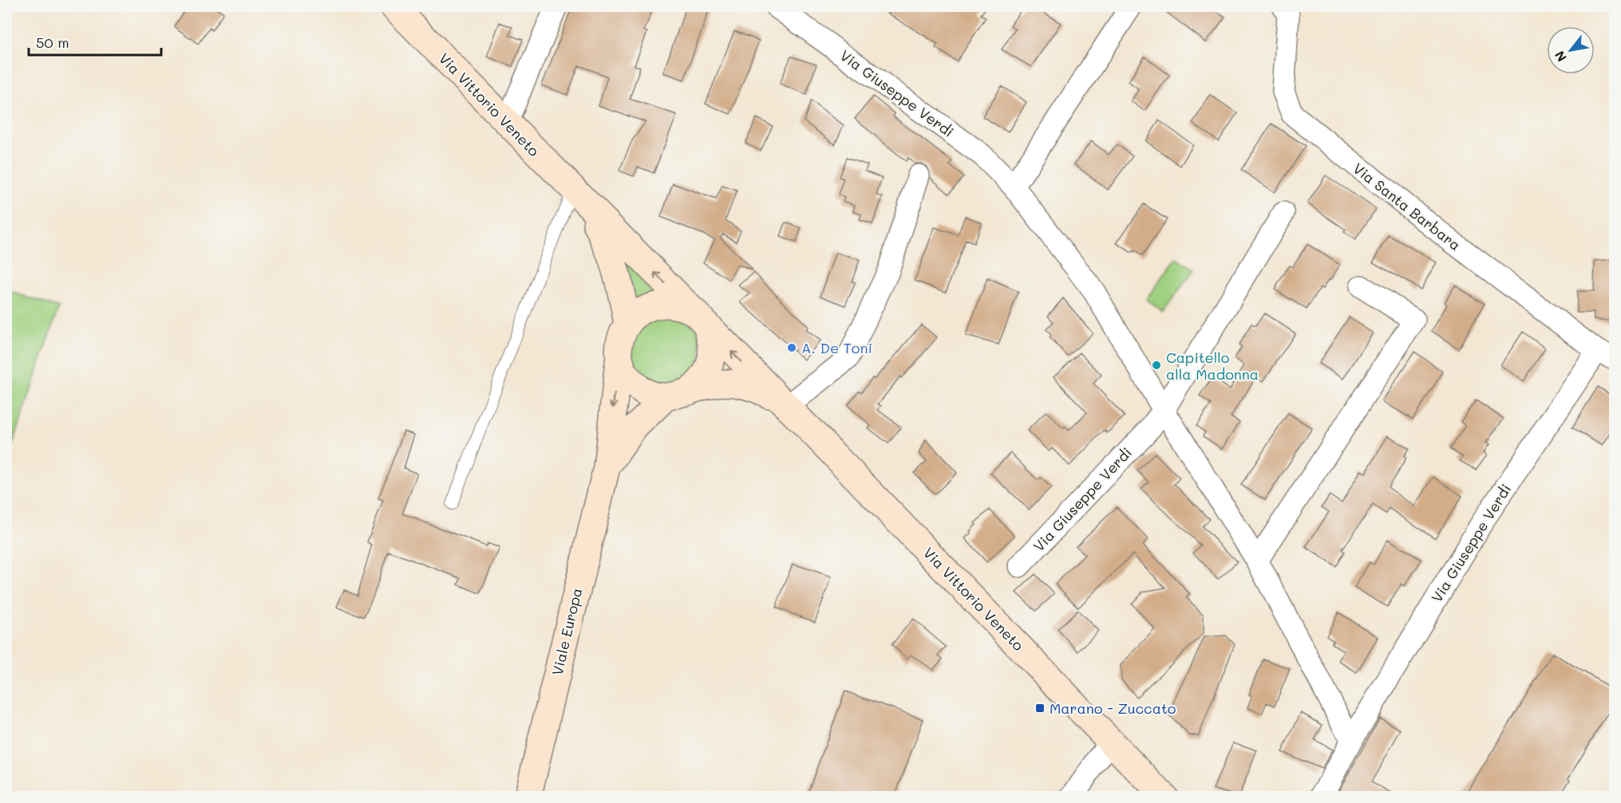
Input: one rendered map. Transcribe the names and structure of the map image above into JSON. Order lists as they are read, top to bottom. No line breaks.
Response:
{"streets":{"main road":["Via Vittorio Veneto","Viale Europa"],"street":["Via Giuseppe Verdi","Via Santa Barbara"]},"crossings":[["Via Giuseppe Verdi","Via Santa Barbara"],["Via Vittorio Veneto","Viale Europa"]],"places":{"other":["A. De Toni","Capitello alla Madonna"],"transit":["Marano - Zuccato"]},"scale_bar":"50 m","north":"bottom left"}
